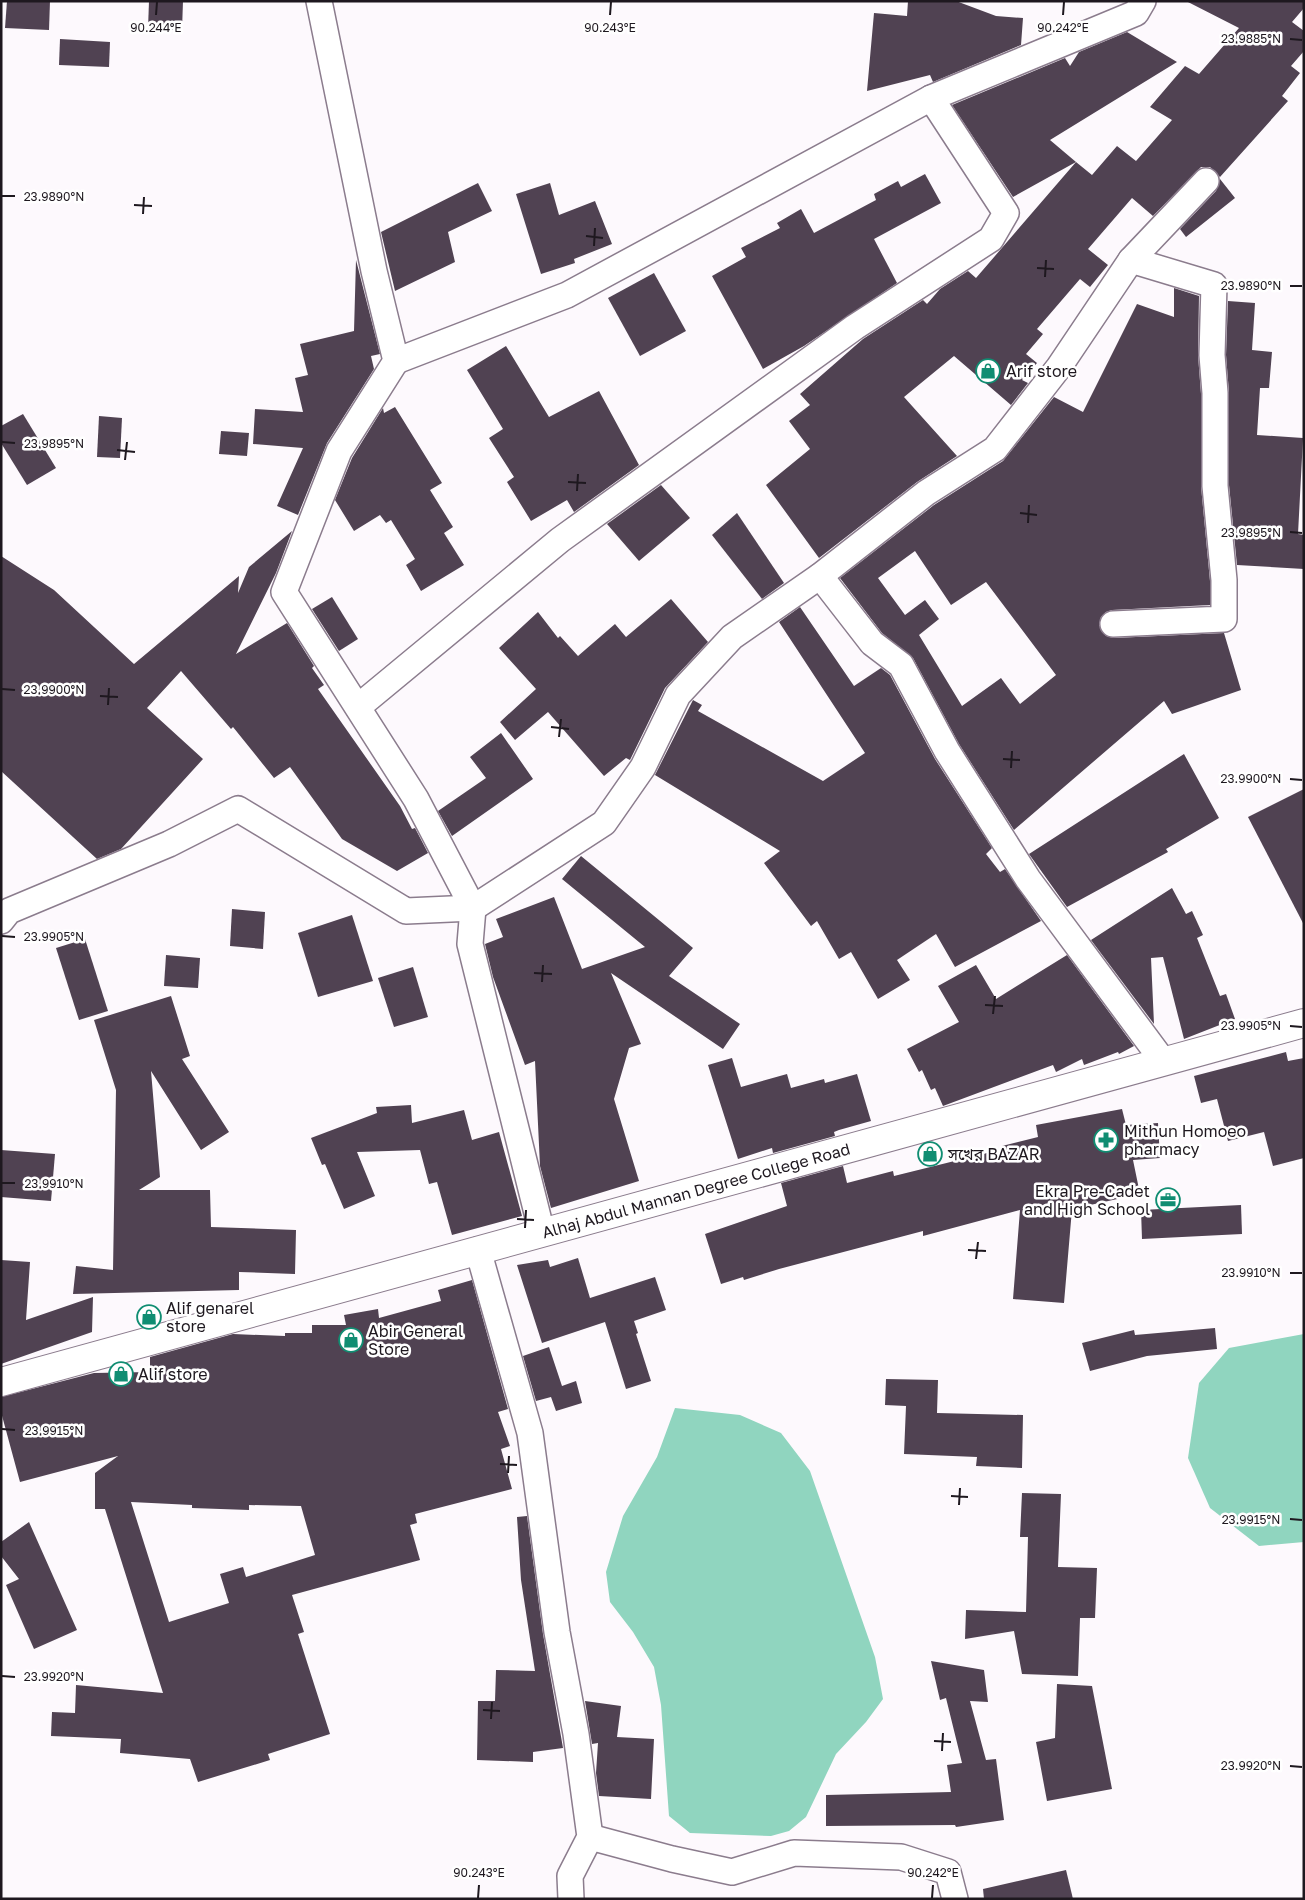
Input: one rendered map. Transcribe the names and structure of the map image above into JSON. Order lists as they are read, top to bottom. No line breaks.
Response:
{"streets":{"street":["Alhaj Abdul Mannan Degree College Road"]},"places":{"shop":["Arif store","সখের BAZAR","Alif genarel store","Abir General Store","Alif store"],"pharmacy":["Mithun Homoeo pharmacy"],"office":["Ekra Pre-Cadet and High School"]},"coordinates":["90.244°E","90.243°E","90.242°E","23.9885°N","23.9890°N","23.9895°N","23.9900°N","23.9905°N","23.9910°N","23.9915°N","23.9920°N"]}
